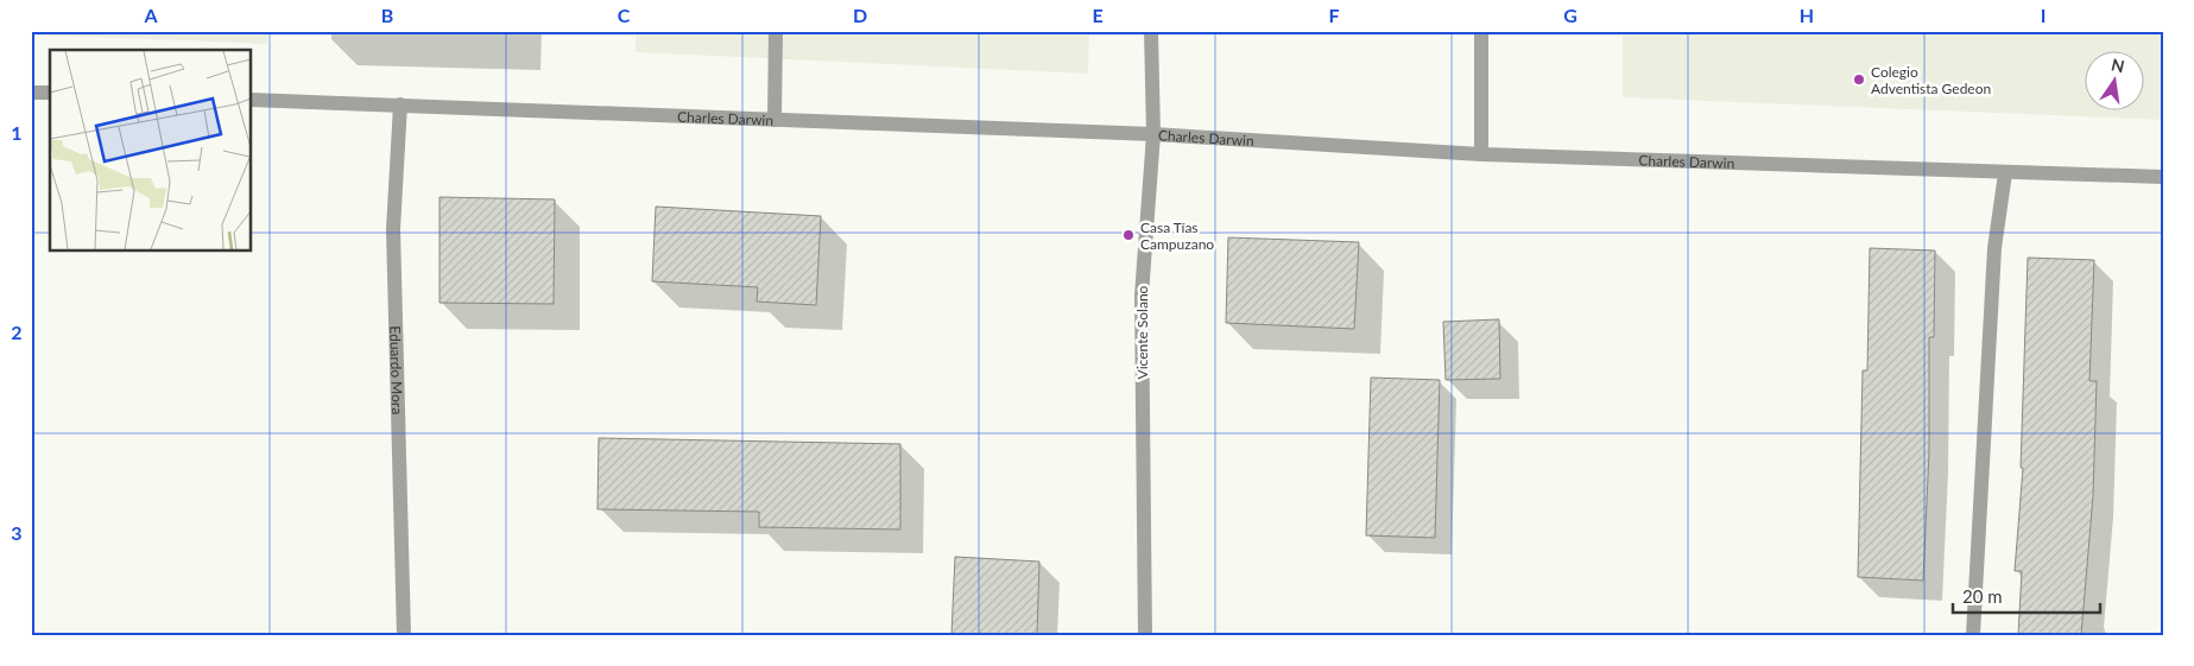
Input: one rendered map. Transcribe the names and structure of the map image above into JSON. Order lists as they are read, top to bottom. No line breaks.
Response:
{"streets":{"street":["Charles Darwin","Vicente Solano","Eduardo Mora"]},"crossings":[["Charles Darwin","Vicente Solano"],["Charles Darwin","Eduardo Mora"]],"places":["Colegio Adventista Gedeon","Casa Tías Campuzano"],"scale_bar":"20 m","north":"top","grid":{"columns":["A","B","C","D","E","F","G","H","I"],"rows":["1","2","3"]}}
